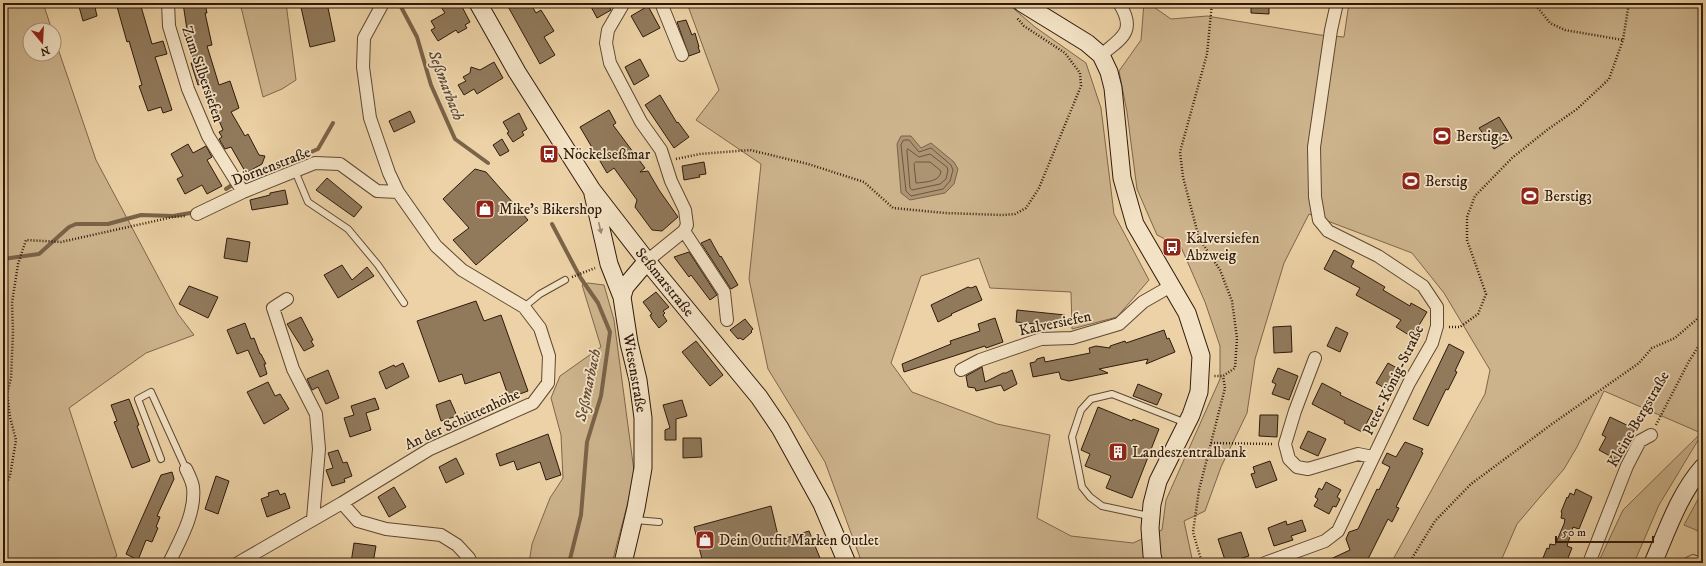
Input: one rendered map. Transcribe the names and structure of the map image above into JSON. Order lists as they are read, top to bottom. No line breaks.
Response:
{"streets":{"street":["Zum Silbersiefen","Dörnenstraße","Seßmarstraße","Kalversiefen","Wiesenstraße","Peter-König-Straße","An der Schüttenhöhe","Kleine Bergstraße"]},"crossings":[["Zum Silbersiefen","Dörnenstraße"],["Dörnenstraße","An der Schüttenhöhe"],["Seßmarstraße","Wiesenstraße"]],"water":["Seßmarbach"],"places":{"sports":["Berstig 2","Berstig","Berstig3"],"bus stop":["Nöckelseßmar","Kalversiefen Abzweig"],"shop":["Mike's Bikershop","Dein Outfit Marken Outlet"],"building":["Landeszentralbank"]},"scale_bar":"50 m","north":"bottom"}
